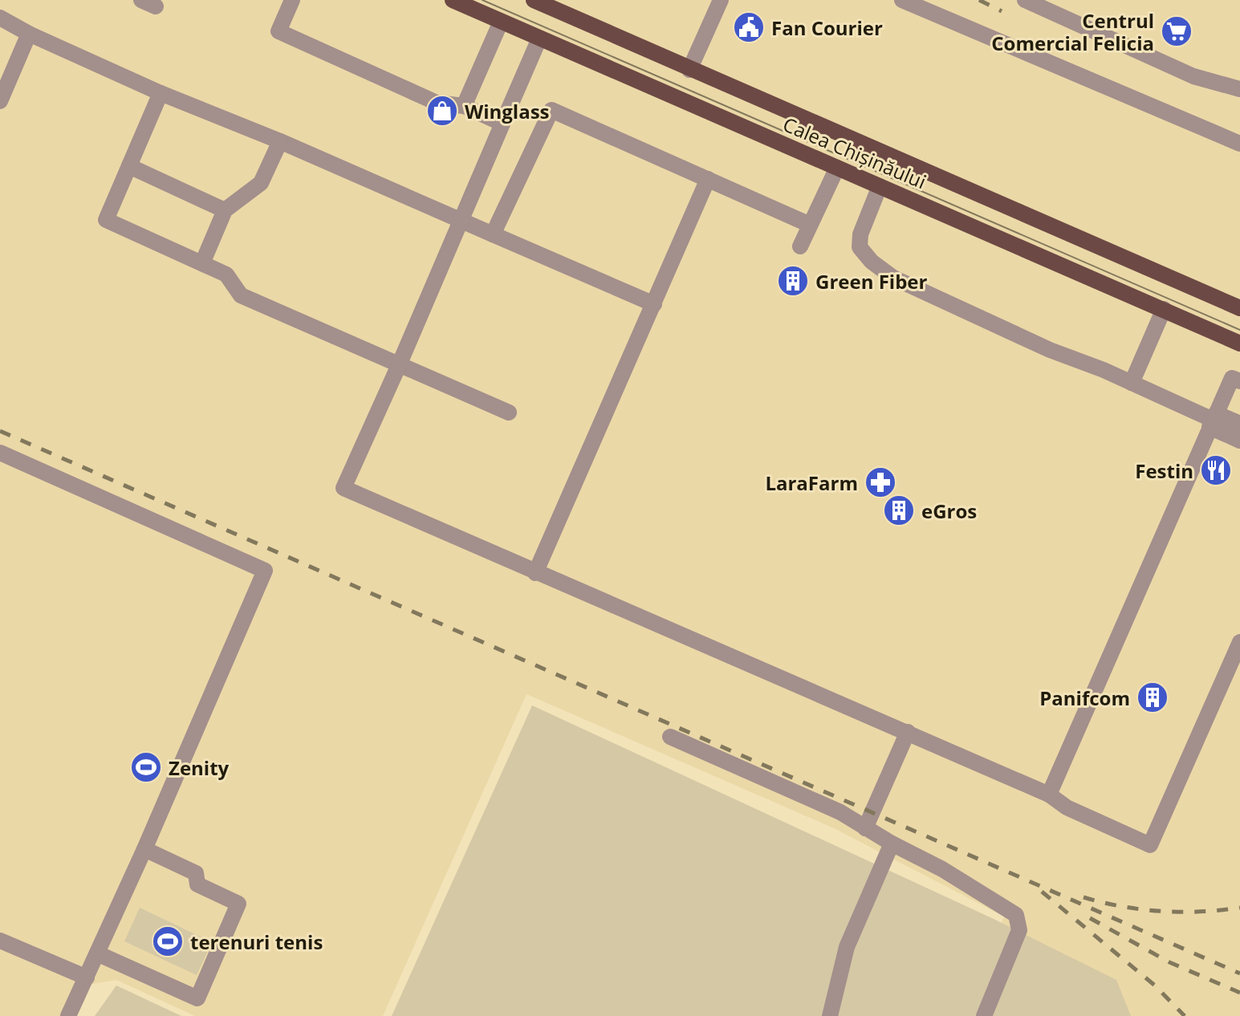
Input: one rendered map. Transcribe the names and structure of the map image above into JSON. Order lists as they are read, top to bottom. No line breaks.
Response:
{"streets":{"main road":["Calea Chișinăului"]},"places":{"public building":["Fan Courier"],"supermarket":["Centrul Comercial Felicia"],"shop":["Winglass"],"building":["Green Fiber","eGros","Panifcom"],"restaurant":["Festin"],"pharmacy":["LaraFarm"],"sports":["Zenity","terenuri tenis"]}}
